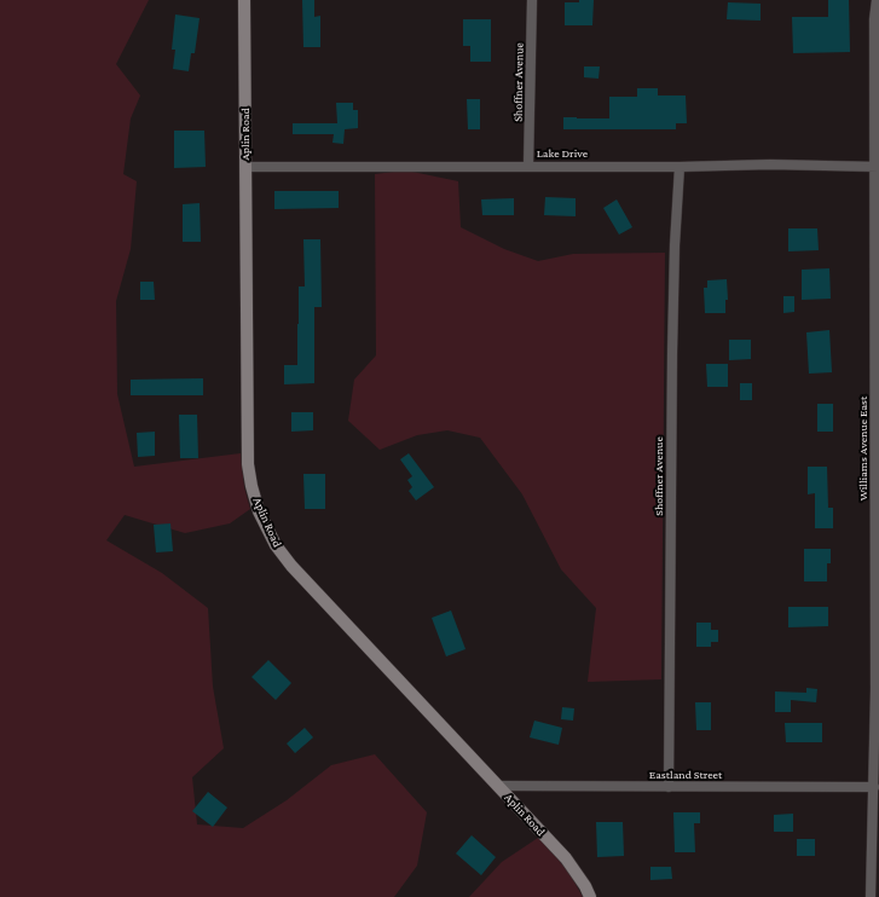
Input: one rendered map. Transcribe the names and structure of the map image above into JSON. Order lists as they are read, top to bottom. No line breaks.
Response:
{"streets":{"street":["Shoffner Avenue","Aplin Road","Lake Drive","Williams Avenue East","Eastland Street"]},"crossings":[["Shoffner Avenue","Lake Drive"],["Shoffner Avenue","Eastland Street"],["Aplin Road","Lake Drive"],["Aplin Road","Eastland Street"],["Lake Drive","Williams Avenue East"],["Williams Avenue East","Eastland Street"]]}
